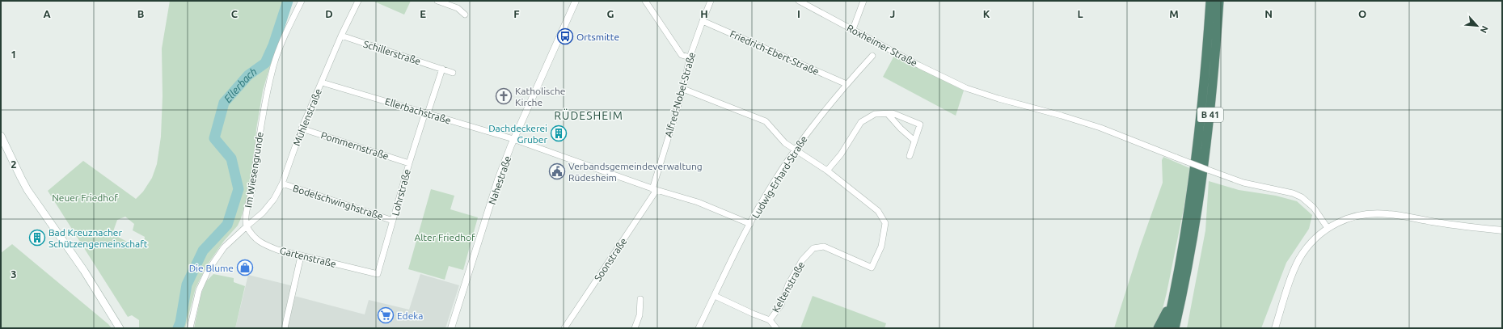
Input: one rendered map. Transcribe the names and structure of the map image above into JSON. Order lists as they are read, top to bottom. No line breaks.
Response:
{"streets":{"highway":["B 41"],"street":["Roxheimer Straße","Schillerstraße","Friedrich-Ebert-Straße","Alfred-Nobel-Straße","Ellerbachstraße","Mühlenstraße","Pommernstraße","Im Wiesengrunde","Ludwig-Erhard-Straße","Nahestraße","Lohrstraße","Bodelschwinghstraße","Gartenstraße","Soonstraße","Keltenstraße"]},"crossings":[["Schillerstraße","Mühlenstraße"],["Friedrich-Ebert-Straße","Alfred-Nobel-Straße"],["Friedrich-Ebert-Straße","Ludwig-Erhard-Straße"],["Alfred-Nobel-Straße","Ellerbachstraße"],["Alfred-Nobel-Straße","Soonstraße"],["Alfred-Nobel-Straße","Keltenstraße"],["Ellerbachstraße","Mühlenstraße"],["Ellerbachstraße","Ludwig-Erhard-Straße"],["Ellerbachstraße","Nahestraße"],["Ellerbachstraße","Lohrstraße"],["Ellerbachstraße","Soonstraße"],["Mühlenstraße","Pommernstraße"],["Mühlenstraße","Im Wiesengrunde"],["Mühlenstraße","Bodelschwinghstraße"],["Mühlenstraße","Gartenstraße"],["Pommernstraße","Lohrstraße"],["Im Wiesengrunde","Gartenstraße"],["Ludwig-Erhard-Straße","Keltenstraße"],["Lohrstraße","Bodelschwinghstraße"],["Lohrstraße","Gartenstraße"]],"districts":["RÜDESHEIM"],"water":["Ellerbach"],"parks":["Neuer Friedhof","Alter Friedhof"],"places":{"bus stop":["Ortsmitte"],"church":["Katholische Kirche"],"building":["Dachdeckerei Gruber","Bad Kreuznacher Schützengemeinschaft"],"public building":["Verbandsgemeindeverwaltung Rüdesheim"],"shop":["Die Blume"],"supermarket":["Edeka"]},"north":"bottom right","grid":{"columns":["A","B","C","D","E","F","G","H","I","J","K","L","M","N","O"],"rows":["1","2","3"]}}
